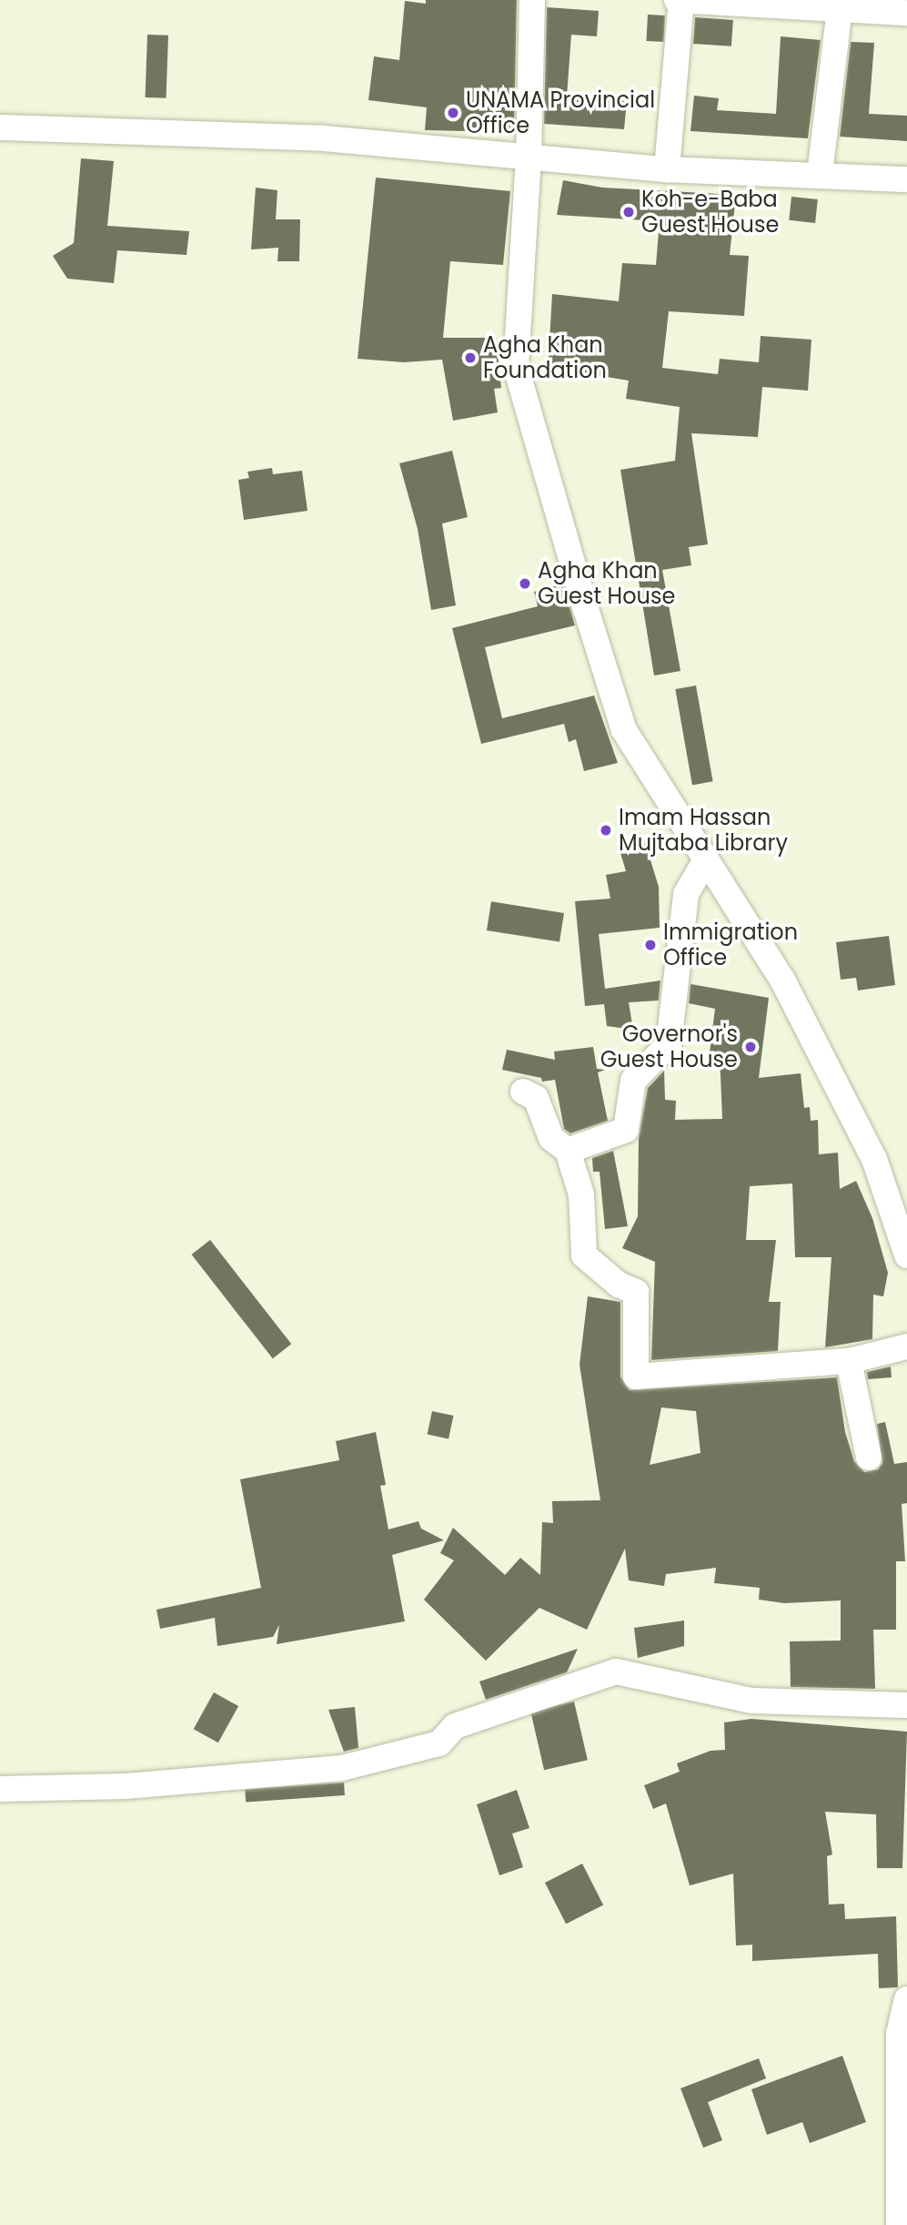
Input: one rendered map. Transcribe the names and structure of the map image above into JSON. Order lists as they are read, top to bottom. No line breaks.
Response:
{"places":["UNAMA Provincial Office","Koh-e-Baba Guest House","Agha Khan Foundation","Agha Khan Guest House","Imam Hassan Mujtaba Library","Immigration Office","Governor's Guest House"]}
